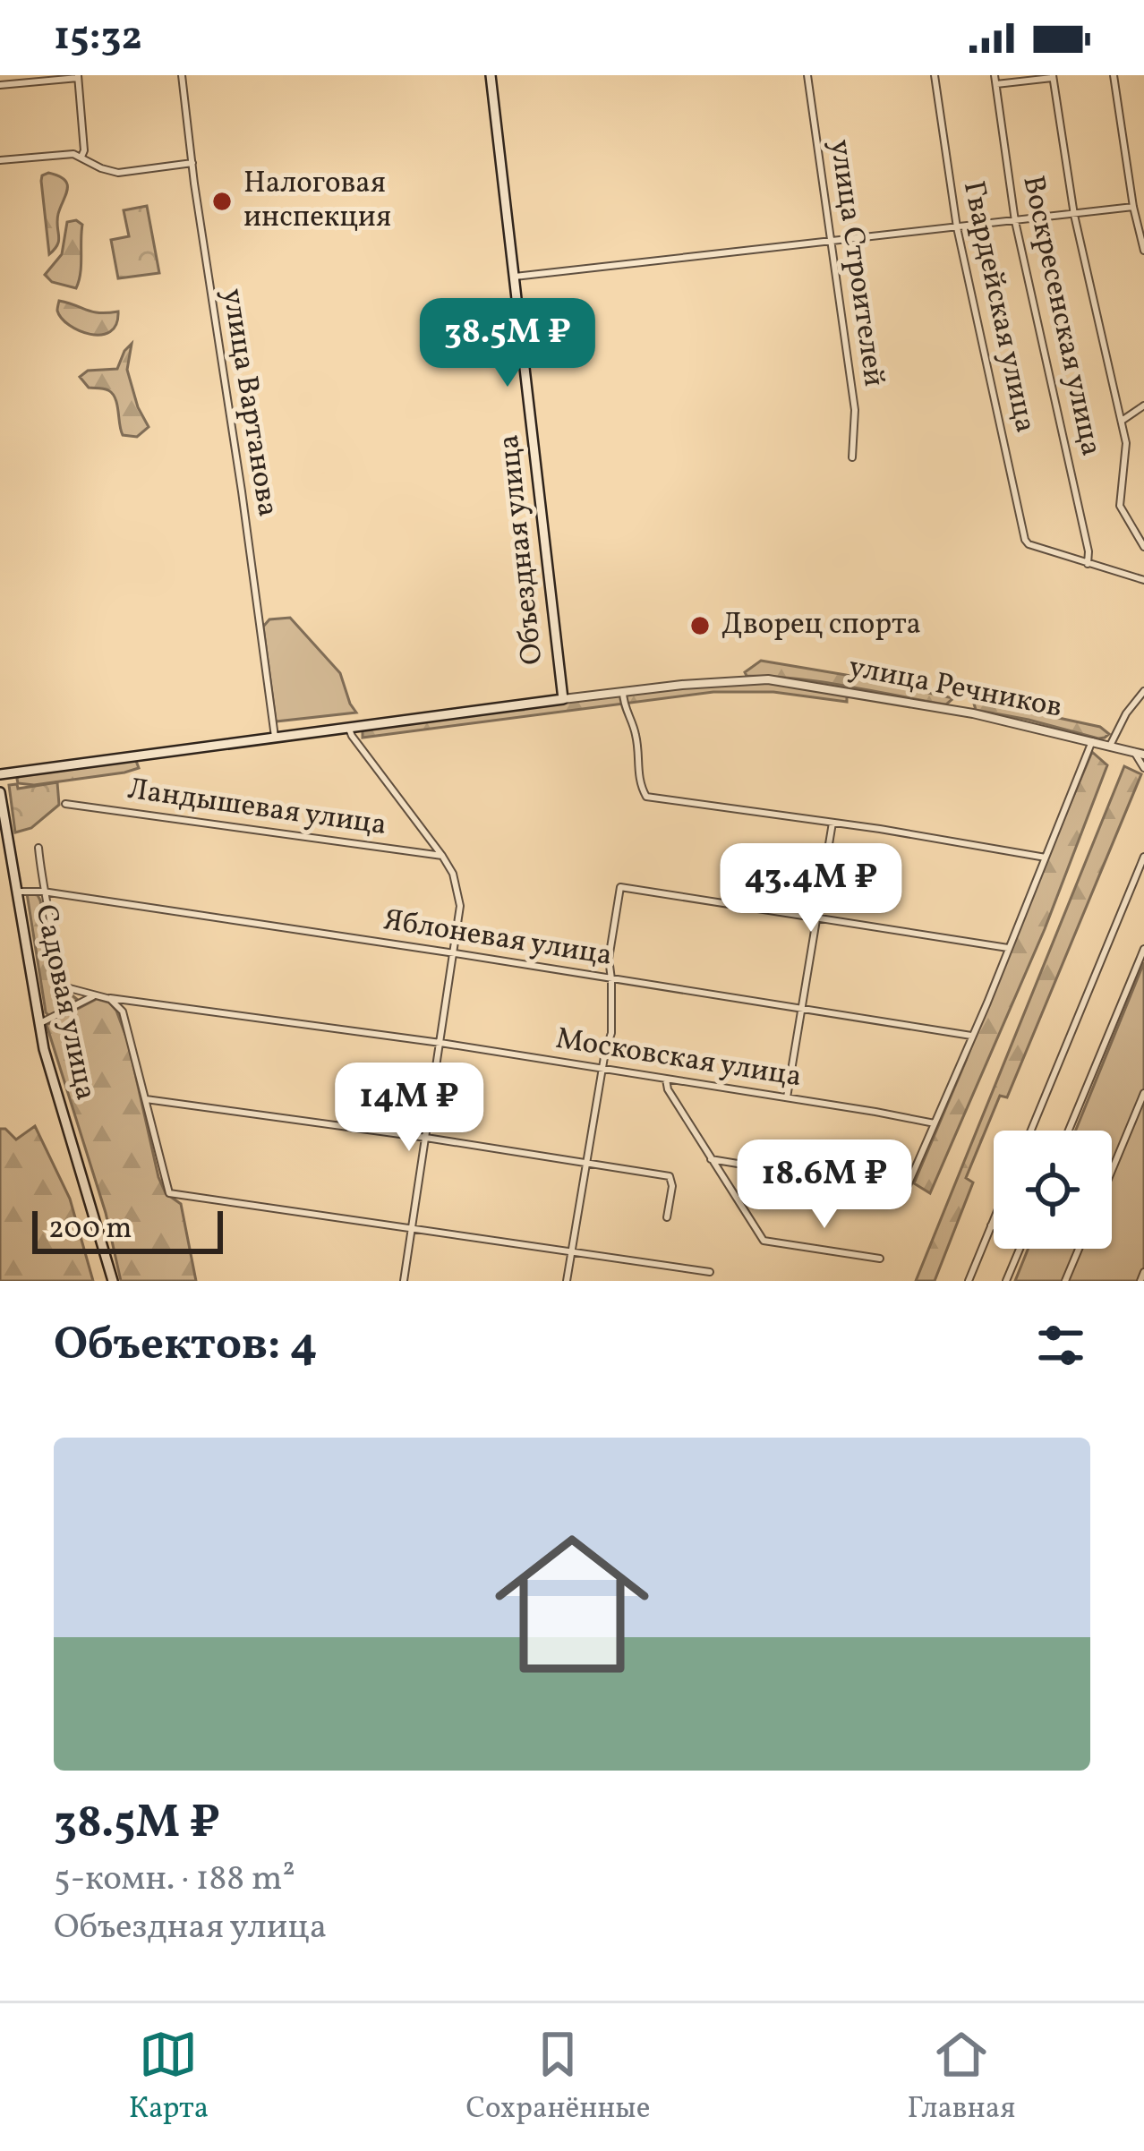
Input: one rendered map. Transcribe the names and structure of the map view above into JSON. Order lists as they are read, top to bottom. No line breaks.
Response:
{"streets":{"main road":["Объездная улица","Садовая улица"],"street":["улица Строителей","Гвардейская улица","Воскресенская улица","улица Вартанова","улица Речников","Ландышевая улица","Яблоневая улица","Московская улица"]},"crossings":[["Гвардейская улица","Воскресенская улица"],["Объездная улица","улица Речников"],["Яблоневая улица","Садовая улица"]],"places":["Налоговая инспекция","Дворец спорта"],"scale_bar":"200 m","page":{"status":"15:32","price":["38.5M ₽","43.4M ₽","14M ₽","18.6M ₽"],"scale":"200 m","heading":"Объектов: 4","list":[{"name":"38.5M ₽","note":"5-комн. · 188 m² · Объездная улица"}],"tabs":["Карта","Сохранённые","Главная"]}}
